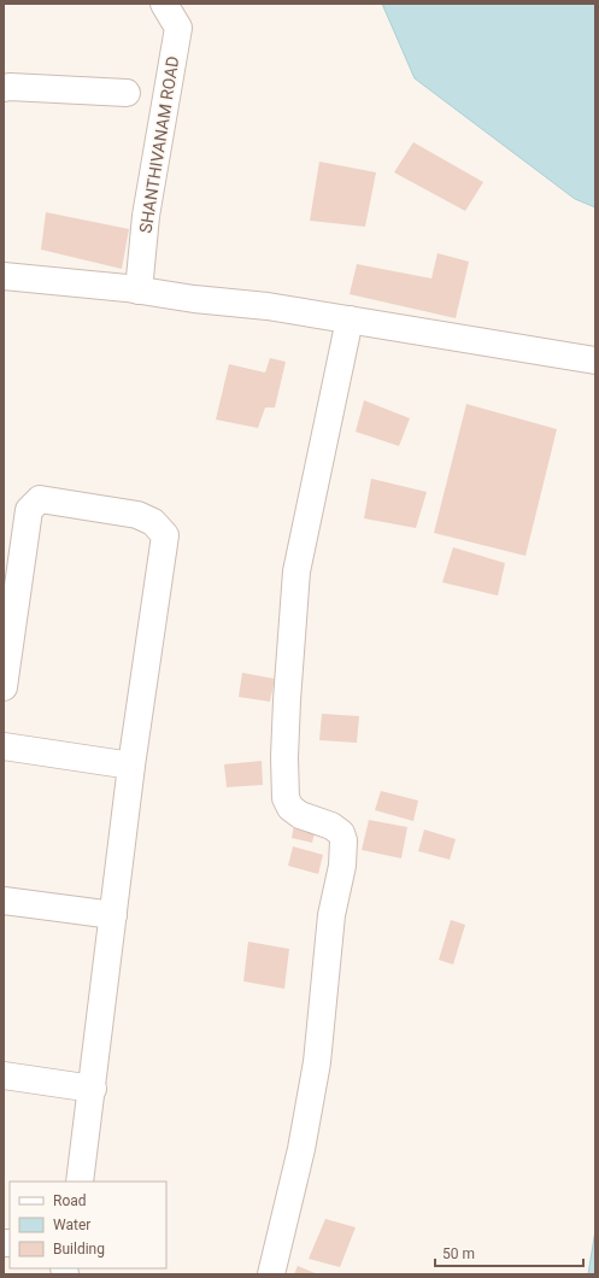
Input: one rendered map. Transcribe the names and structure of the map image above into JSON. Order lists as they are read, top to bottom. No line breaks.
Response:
{"streets":{"street":["SHANTHIVANAM ROAD"]},"legend":["Road","Water","Building"],"scale_bar":"50 m"}
